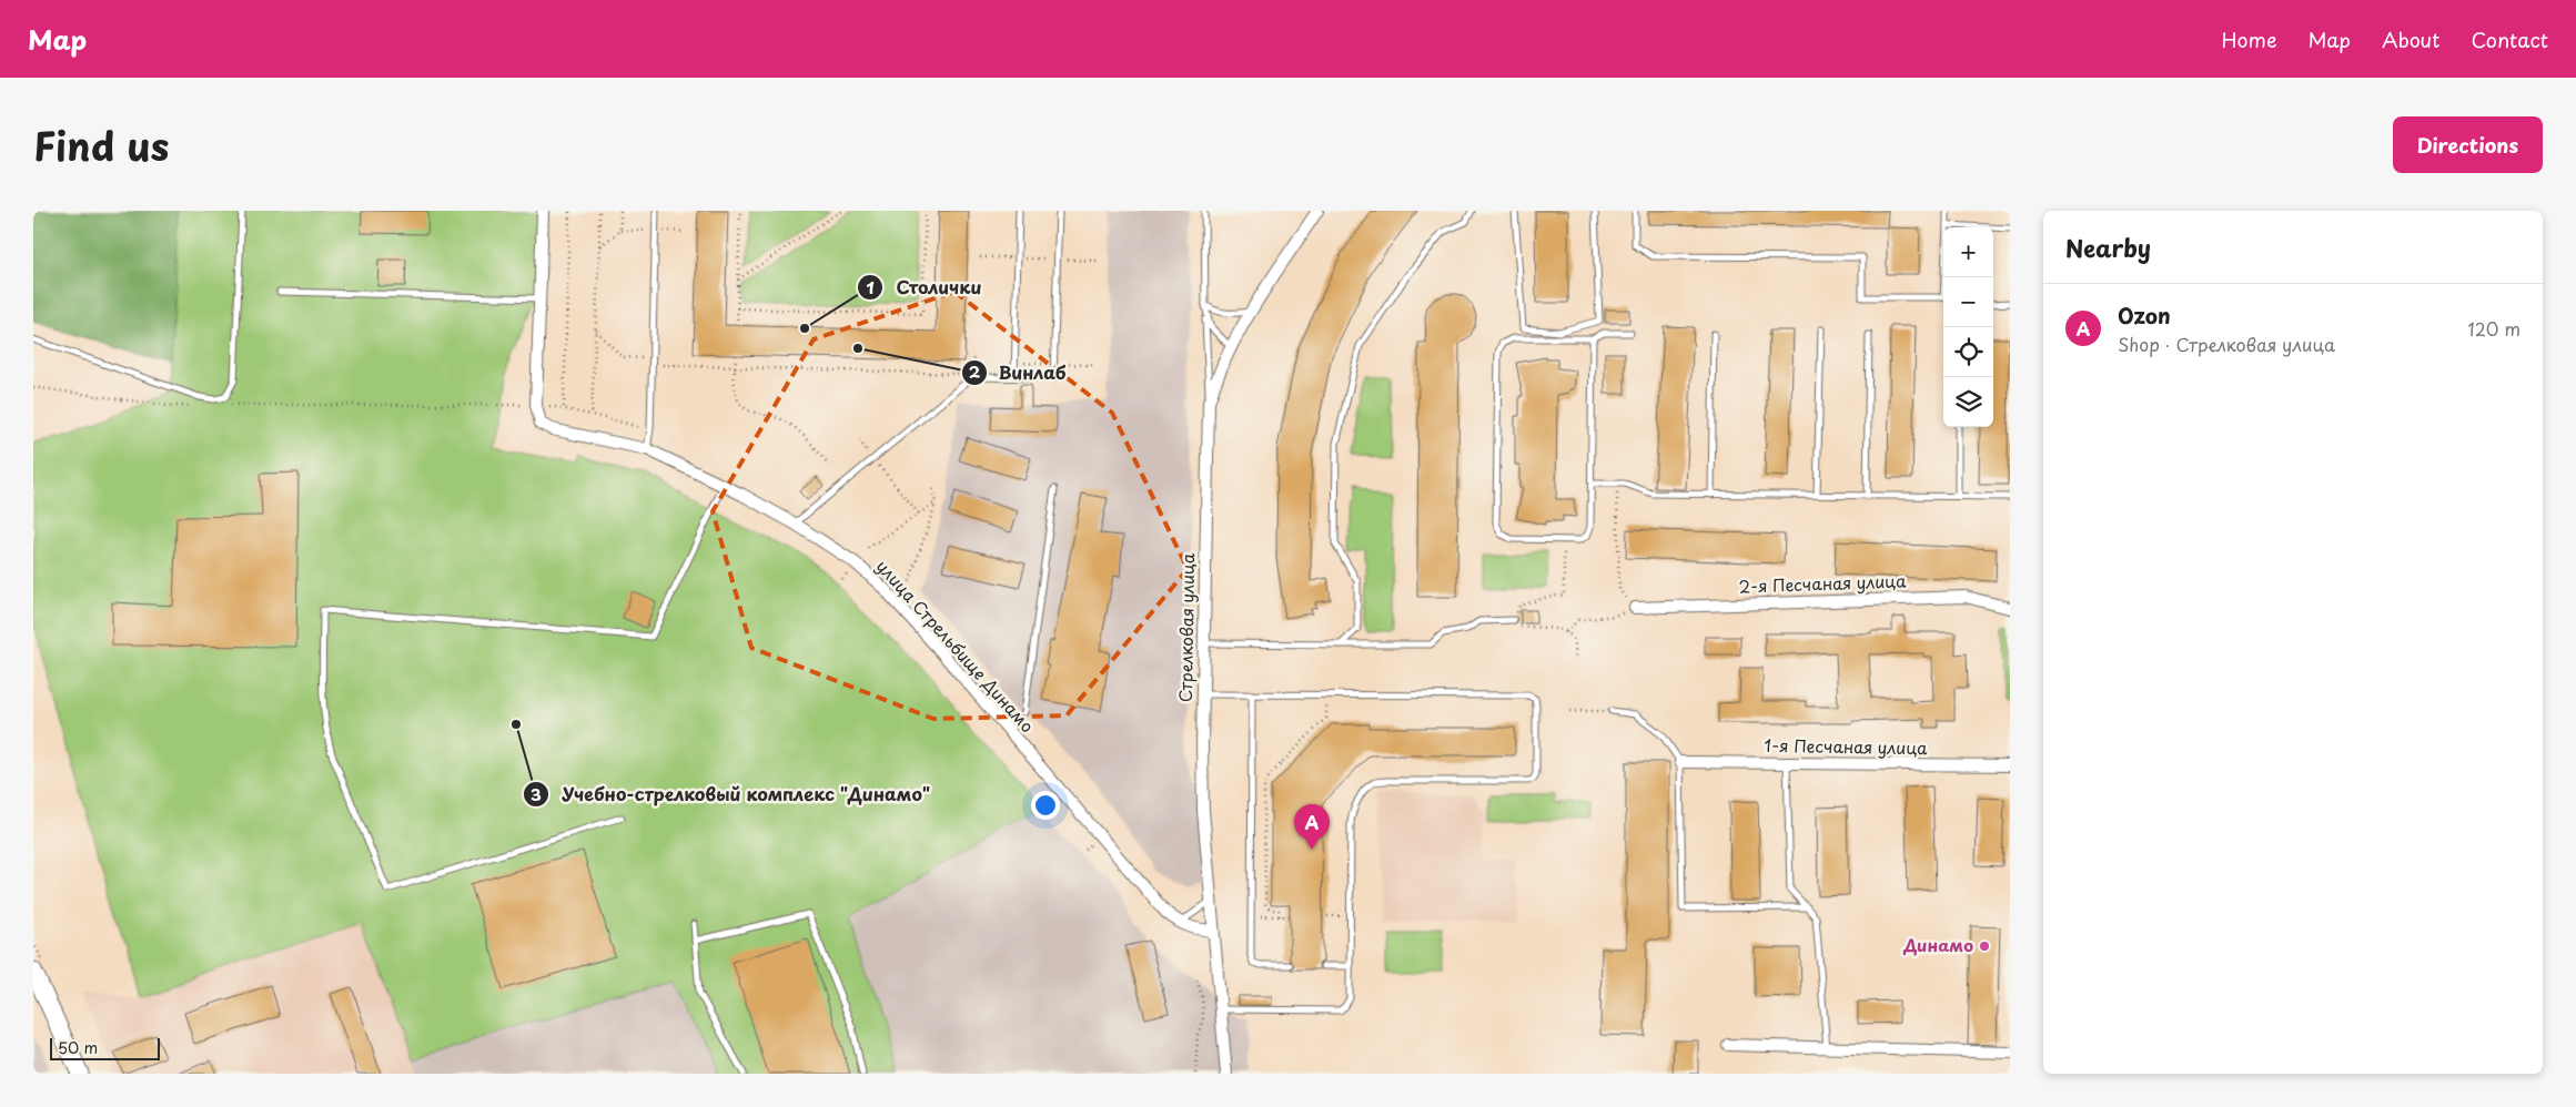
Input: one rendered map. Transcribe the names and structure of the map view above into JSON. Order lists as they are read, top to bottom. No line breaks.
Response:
{"streets":{"street":["2-я Песчаная улица","Стрелковая улица","улица Стрельбище Динамо","1-я Песчаная улица"]},"crossings":[["Стрелковая улица","улица Стрельбище Динамо"]],"places":["Столички","Винлаб","Учебно-стрелковый комплекс \"Динамо\"","Динамо"],"scale_bar":"50 m","page":{"header":"Map","nav":["Home","Map","About","Contact"],"title":"Find us","buttons":"Directions","heading":"Nearby","map_buttons":["+","−"],"list":[{"mark":"A","name":"Ozon","note":"Shop · Стрелковая улица","value":"120 m"}],"pins":"A","scale":"50 m"}}
